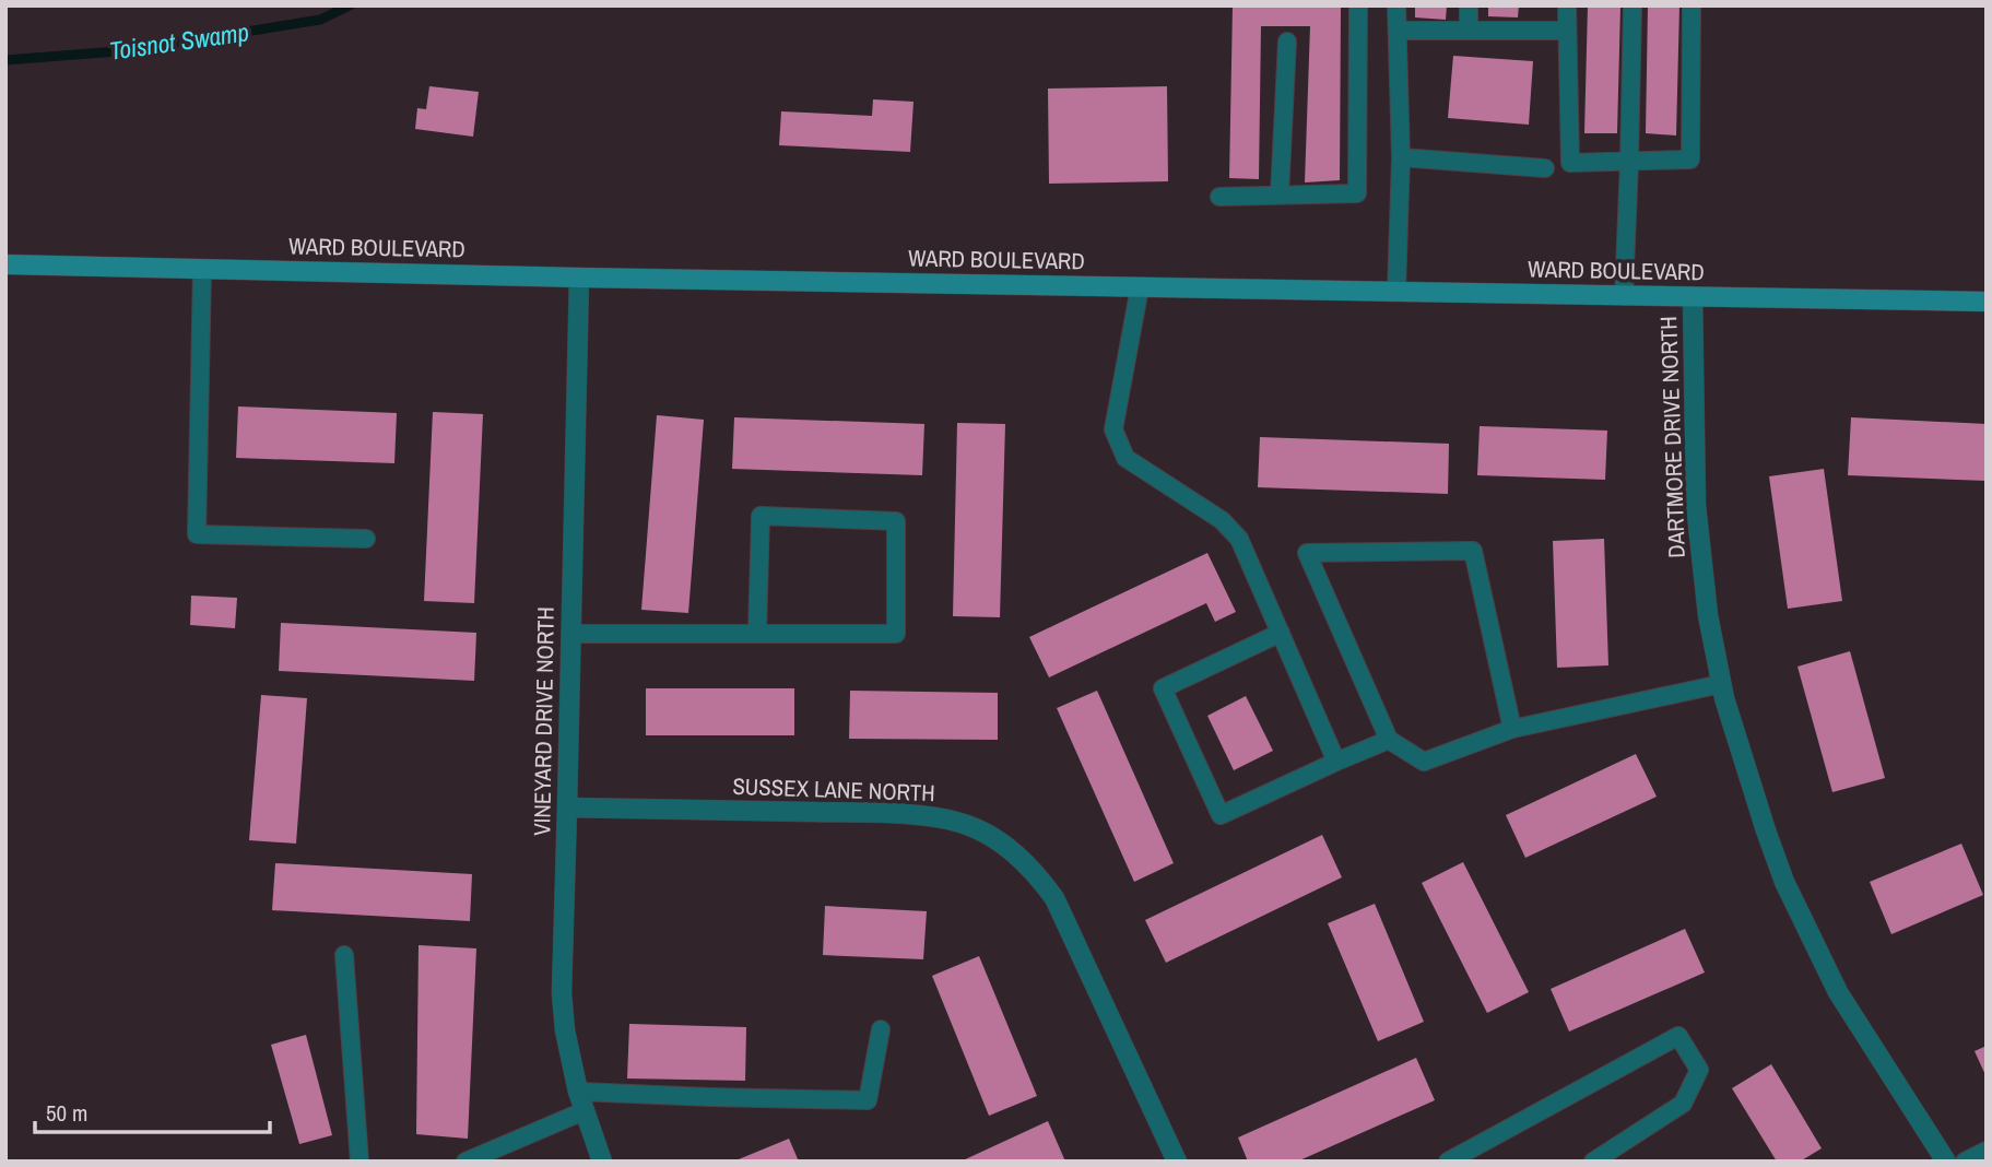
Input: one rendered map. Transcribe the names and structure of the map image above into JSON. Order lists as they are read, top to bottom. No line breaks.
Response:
{"streets":{"main road":["WARD BOULEVARD"],"street":["DARTMORE DRIVE NORTH","VINEYARD DRIVE NORTH","SUSSEX LANE NORTH"]},"crossings":[["WARD BOULEVARD","DARTMORE DRIVE NORTH"],["WARD BOULEVARD","VINEYARD DRIVE NORTH"],["VINEYARD DRIVE NORTH","SUSSEX LANE NORTH"]],"water":["Toisnot Swamp"],"scale_bar":"50 m"}
